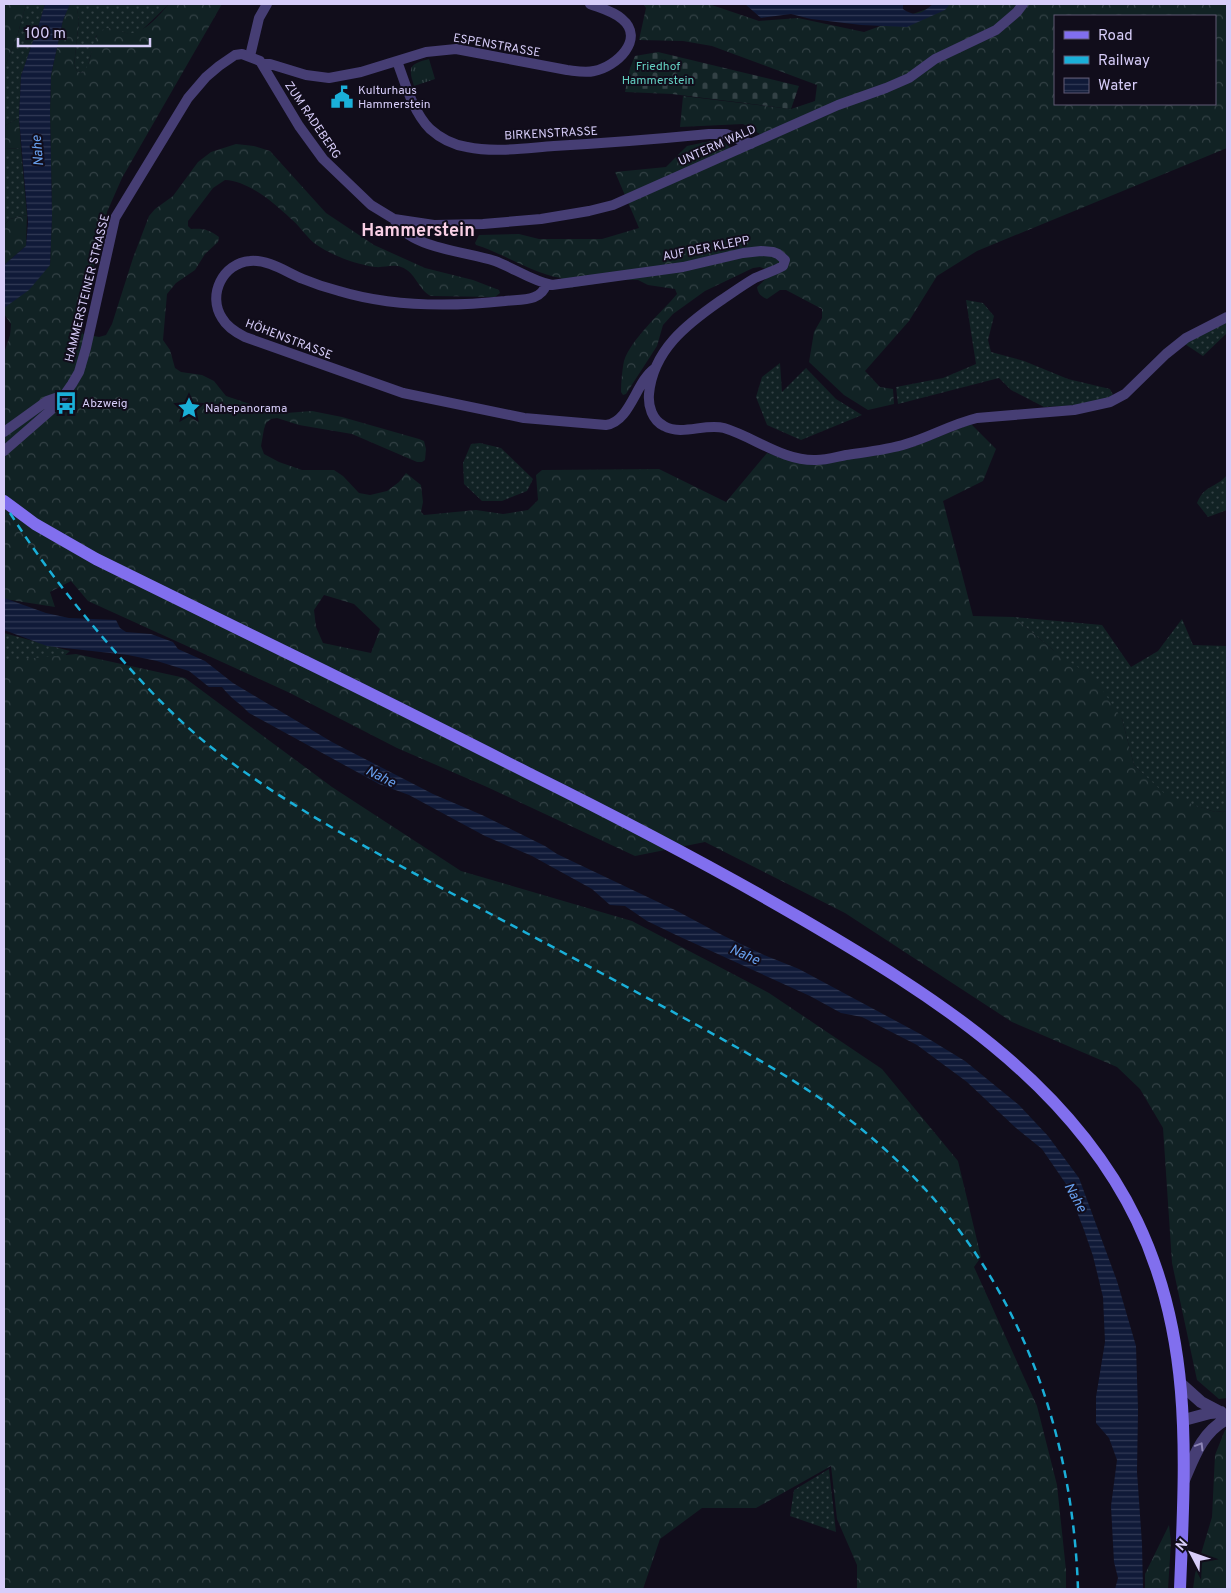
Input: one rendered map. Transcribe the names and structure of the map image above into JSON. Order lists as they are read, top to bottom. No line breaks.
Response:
{"streets":{"street":["ESPENSTRASSE","ZUM RADEBERG","BIRKENSTRASSE","UNTERM WALD","AUF DER KLEPP","HAMMERSTEINER STRASSE","HÖHENSTRASSE"]},"crossings":[["ESPENSTRASSE","ZUM RADEBERG"],["ESPENSTRASSE","BIRKENSTRASSE"],["ZUM RADEBERG","UNTERM WALD"],["ZUM RADEBERG","AUF DER KLEPP"],["ZUM RADEBERG","HAMMERSTEINER STRASSE"],["ZUM RADEBERG","HÖHENSTRASSE"],["BIRKENSTRASSE","UNTERM WALD"],["AUF DER KLEPP","HÖHENSTRASSE"]],"districts":["Hammerstein"],"water":["Nahe"],"parks":["Friedhof Hammerstein"],"places":{"public building":["Kulturhaus Hammerstein"],"bus stop":["Abzweig"],"place":["Nahepanorama"]},"legend":["Road","Railway","Water"],"scale_bar":"100 m","north":"top left"}
